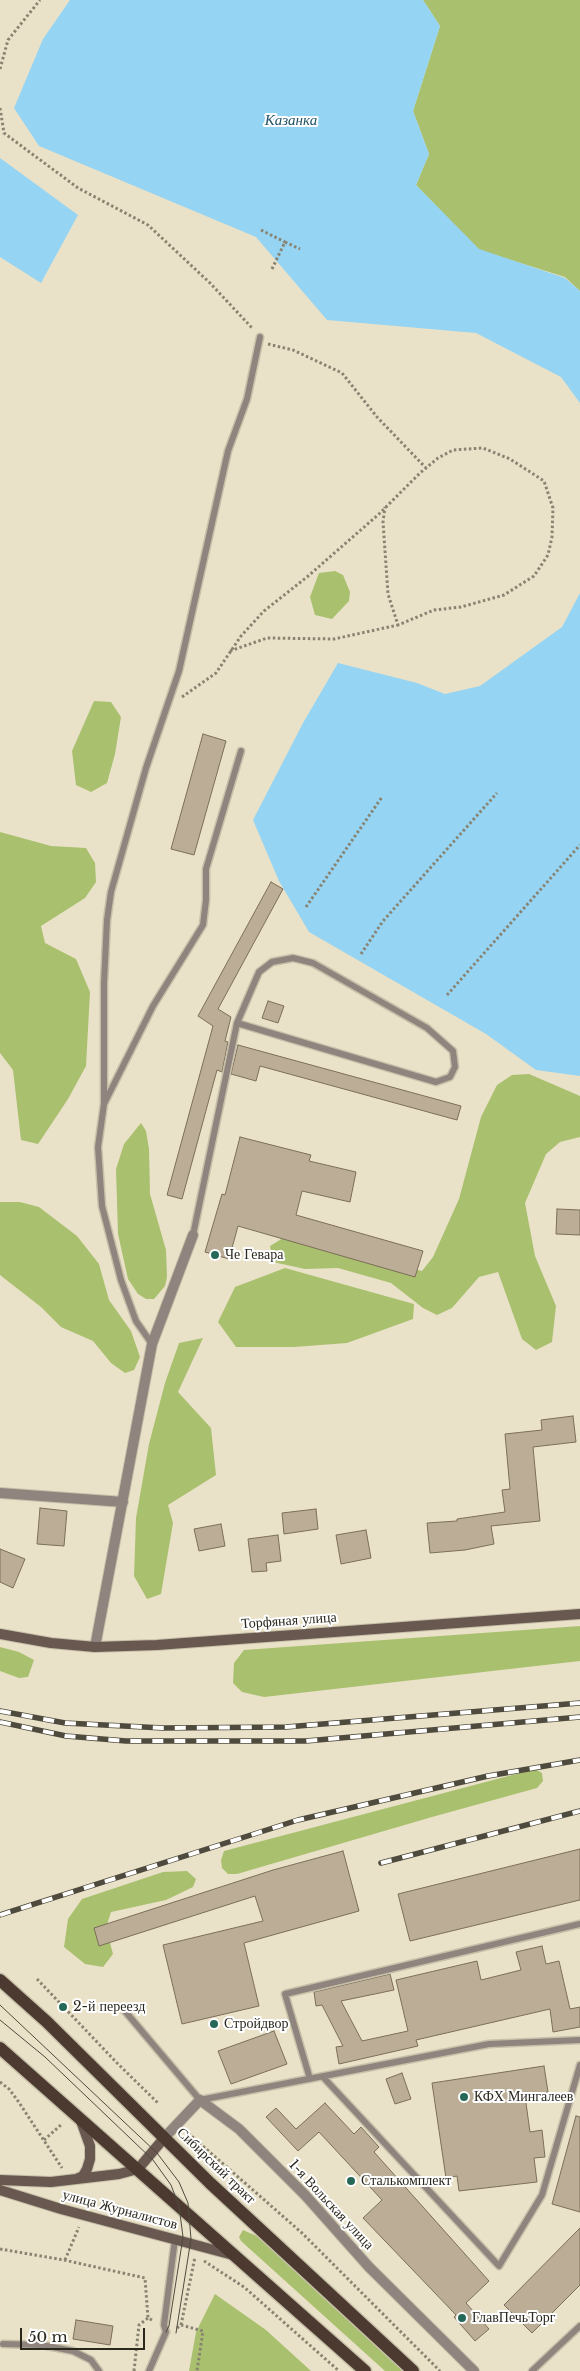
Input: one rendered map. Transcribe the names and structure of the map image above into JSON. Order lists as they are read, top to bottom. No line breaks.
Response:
{"streets":{"main road":["Сибирский тракт"],"street":["Торфяная улица","1-я Вольская улица","улица Журналистов"]},"water":["Казанка"],"places":["Че Гевара","2-й переезд","Стройдвор","КФХ Мингалеев","Сталькомплект","ГлавПечьТорг"],"scale_bar":"50 m"}
